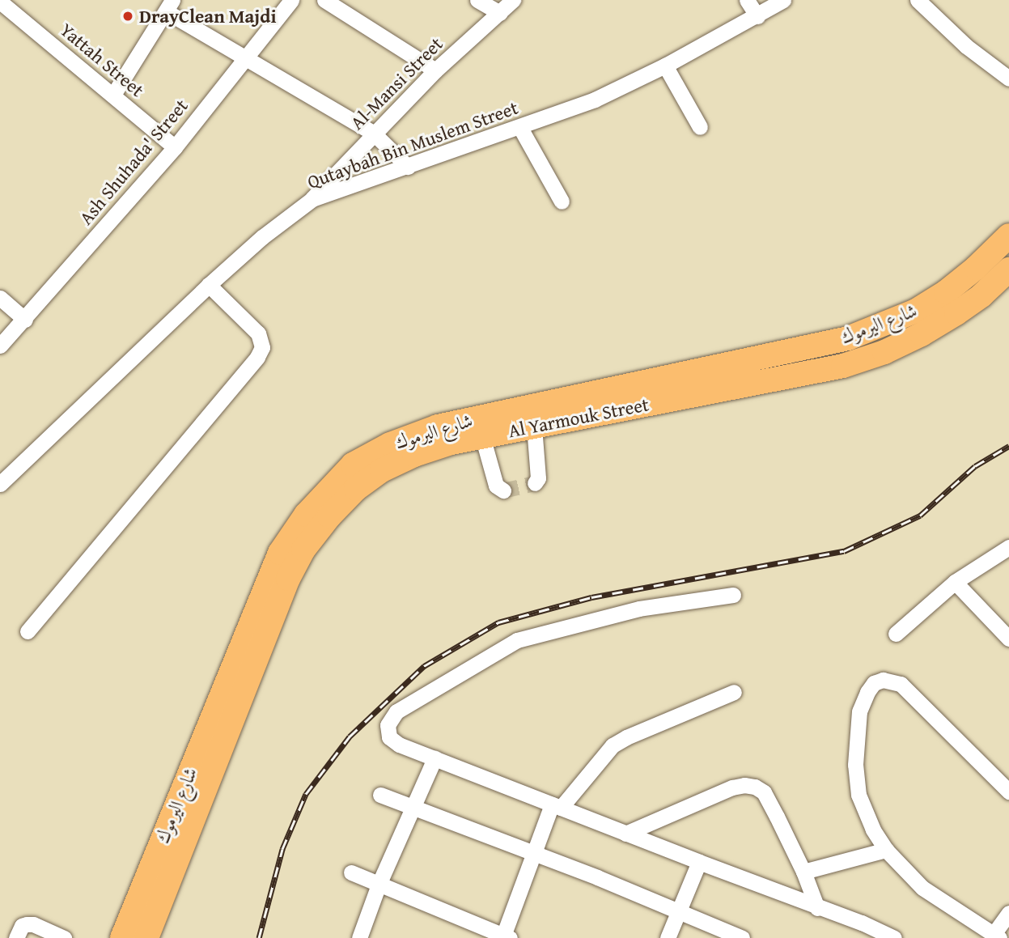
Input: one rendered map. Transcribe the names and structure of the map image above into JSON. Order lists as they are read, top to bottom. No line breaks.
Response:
{"streets":{"highway":["شارع اليرموك","Al Yarmouk Street"],"street":["Yattah Street","Al-Mansi Street","Qutaybah Bin Muslem Street","Ash Shuhada' Street"]},"crossings":[["Yattah Street","Ash Shuhada' Street"],["Al-Mansi Street","Qutaybah Bin Muslem Street"]],"places":["DrayClean Majdi"]}
